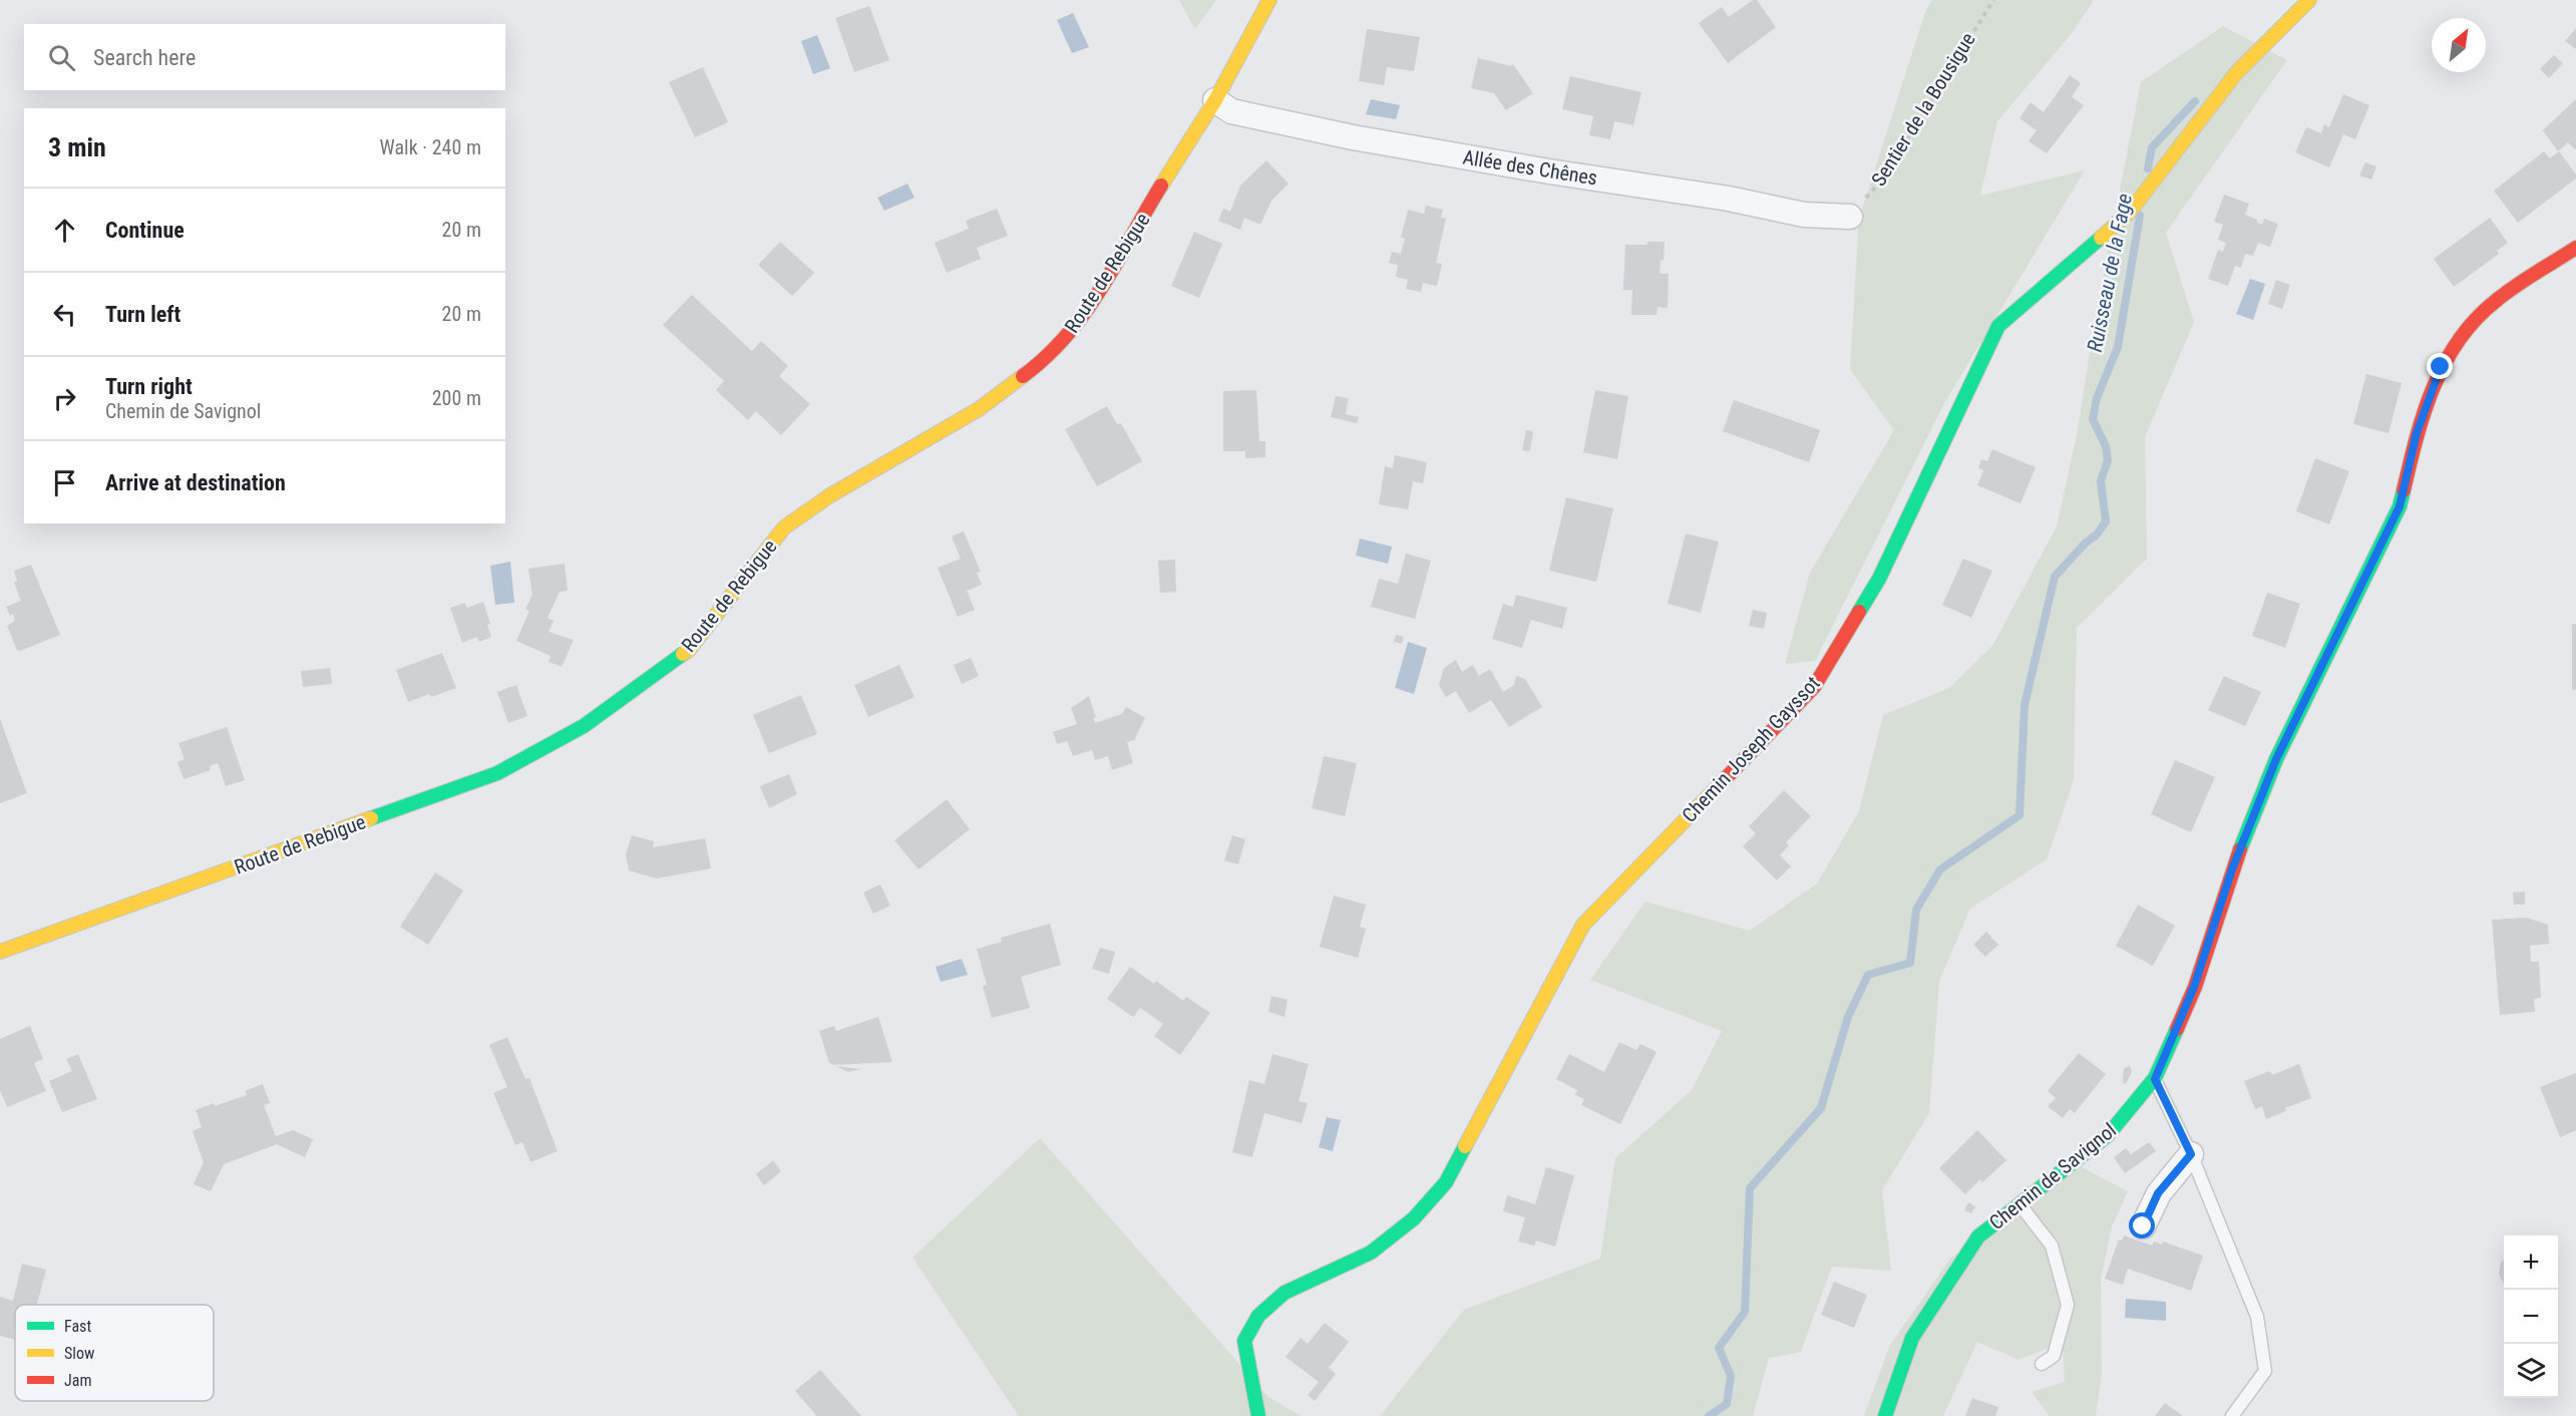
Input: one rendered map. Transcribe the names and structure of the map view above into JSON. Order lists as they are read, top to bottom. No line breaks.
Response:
{"streets":{"street":["Allée des Chênes","Route de Rebigue","Chemin Joseph Gayssot","Chemin de Savignol"],"path":["Sentier de la Bousigue"]},"crossings":[["Sentier de la Bousigue","Allée des Chênes"],["Allée des Chênes","Route de Rebigue"]],"water":["Ruisseau de la Fage"],"legend":["Fast","Slow","Jam"],"north":"top right","page":{"search":"Search here","heading":["3 min","Walk · 240 m"],"list":[["Continue","20 m"],["Turn left","20 m"],["Turn right","Chemin de Savignol","200 m"],"Arrive at destination"],"map_buttons":["+","−"]}}
